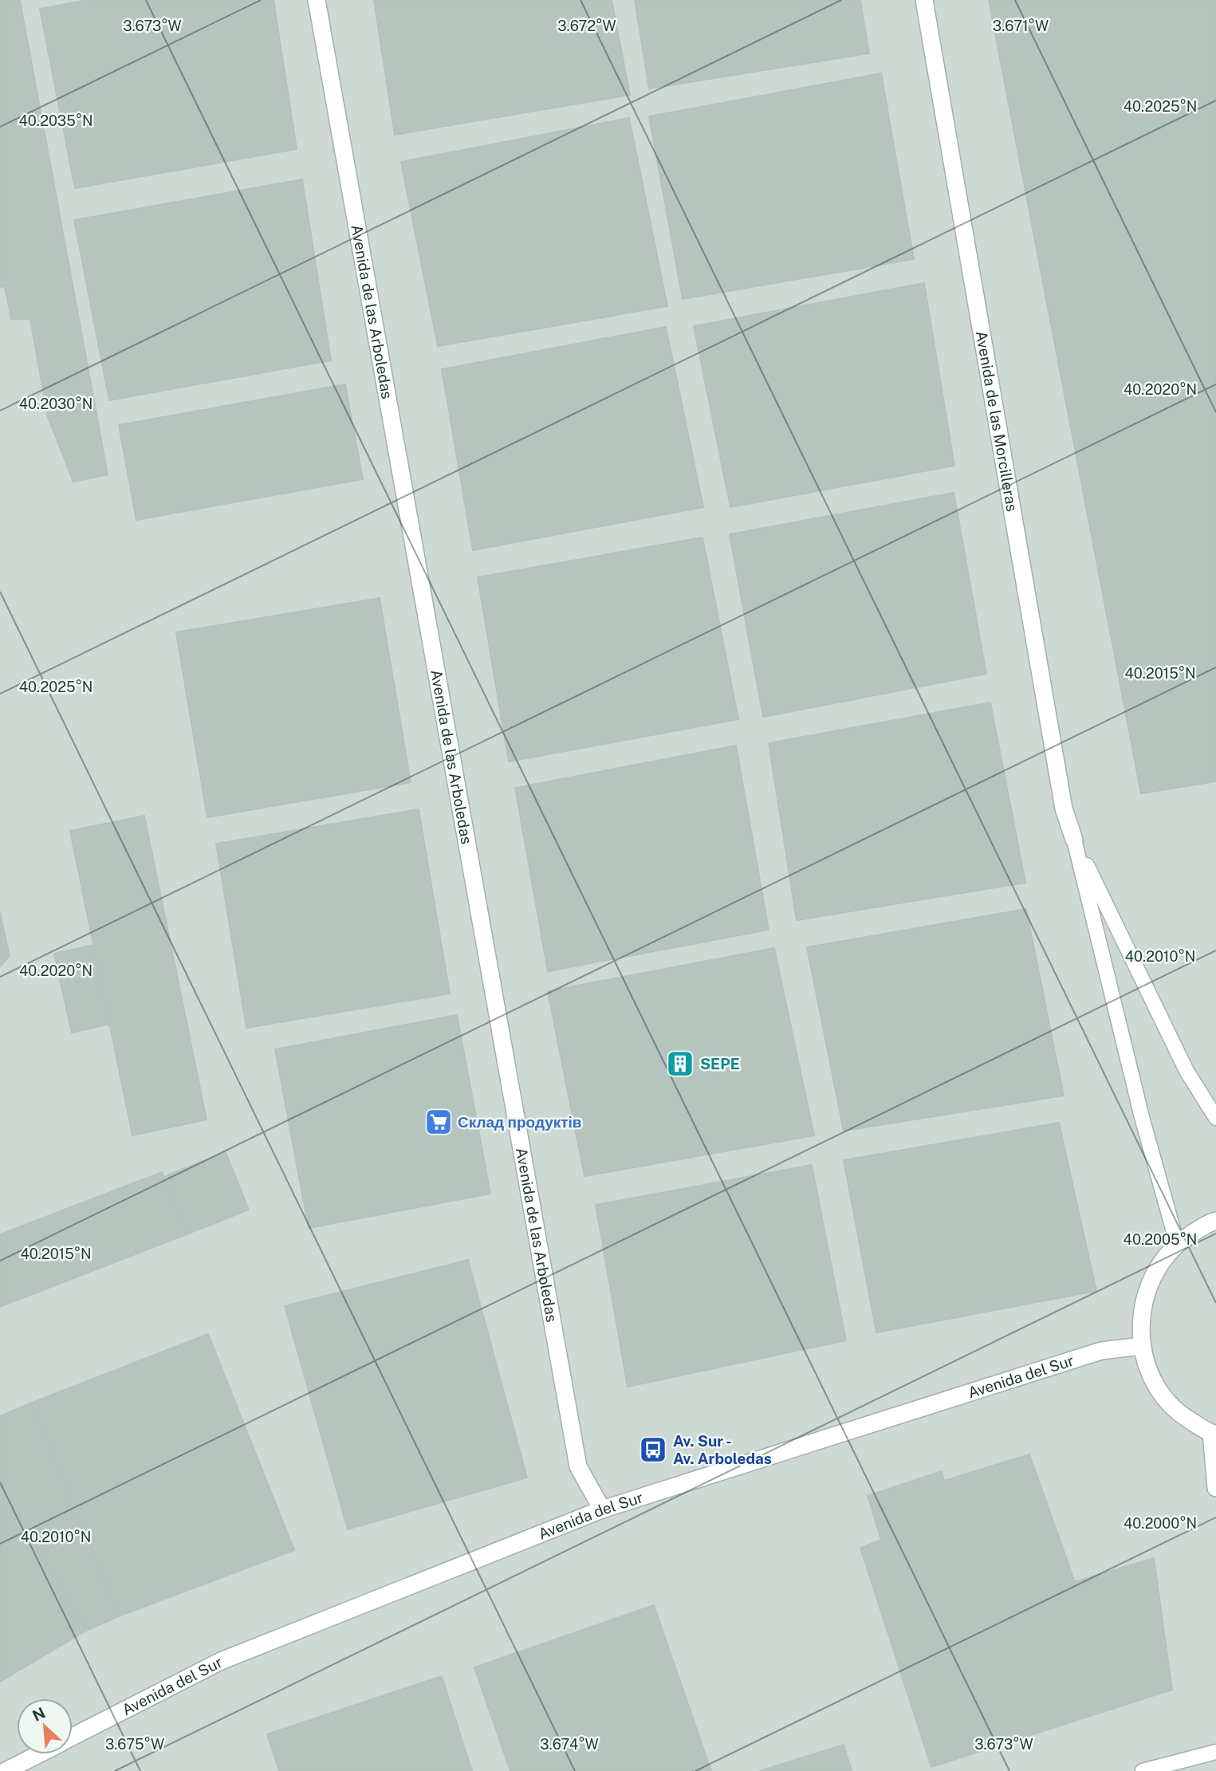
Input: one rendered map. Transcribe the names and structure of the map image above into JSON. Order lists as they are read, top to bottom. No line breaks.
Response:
{"streets":{"street":["Avenida de las Arboledas","Avenida de las Morcilleras","Avenida del Sur"]},"crossings":[["Avenida de las Arboledas","Avenida del Sur"]],"places":{"building":["SEPE"],"supermarket":["Склад продуктів"],"bus stop":["Av. Sur - Av. Arboledas"]},"north":"top left","coordinates":["3.673°W","3.672°W","3.671°W","40.2025°N","40.2035°N","40.2020°N","40.2030°N","40.2015°N","40.2010°N","40.2005°N","40.2000°N","3.675°W","3.674°W"]}
